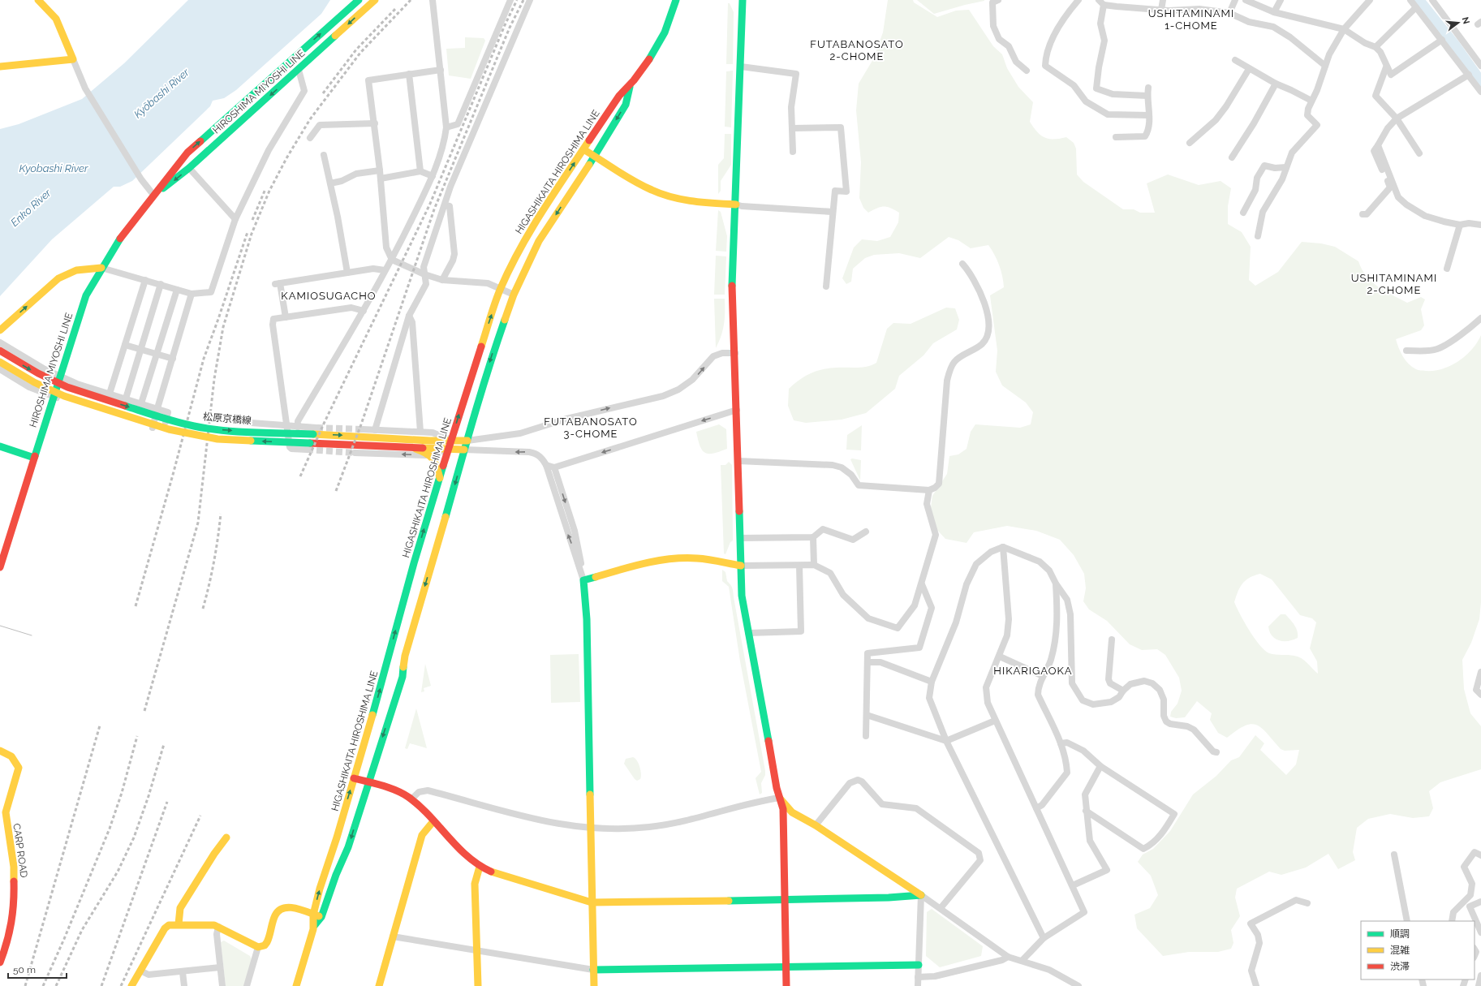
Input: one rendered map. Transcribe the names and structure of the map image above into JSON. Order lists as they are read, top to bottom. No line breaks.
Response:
{"streets":{"street":["HIROSHIMA MIYOSHI LINE","HIGASHIKAITA HIROSHIMA LINE","松原京橋線","CARP ROAD"]},"crossings":[["HIGASHIKAITA HIROSHIMA LINE","松原京橋線"]],"districts":["USHITAMINAMI 1-CHOME","FUTABANOSATO 2-CHOME","USHITAMINAMI 2-CHOME","KAMIOSUGACHO","FUTABANOSATO 3-CHOME","HIKARIGAOKA"],"water":["Kyōbashi River","Kyobashi River","Enko River"],"legend":["順調","混雑","渋滞"],"scale_bar":"50 m","north":"right"}
